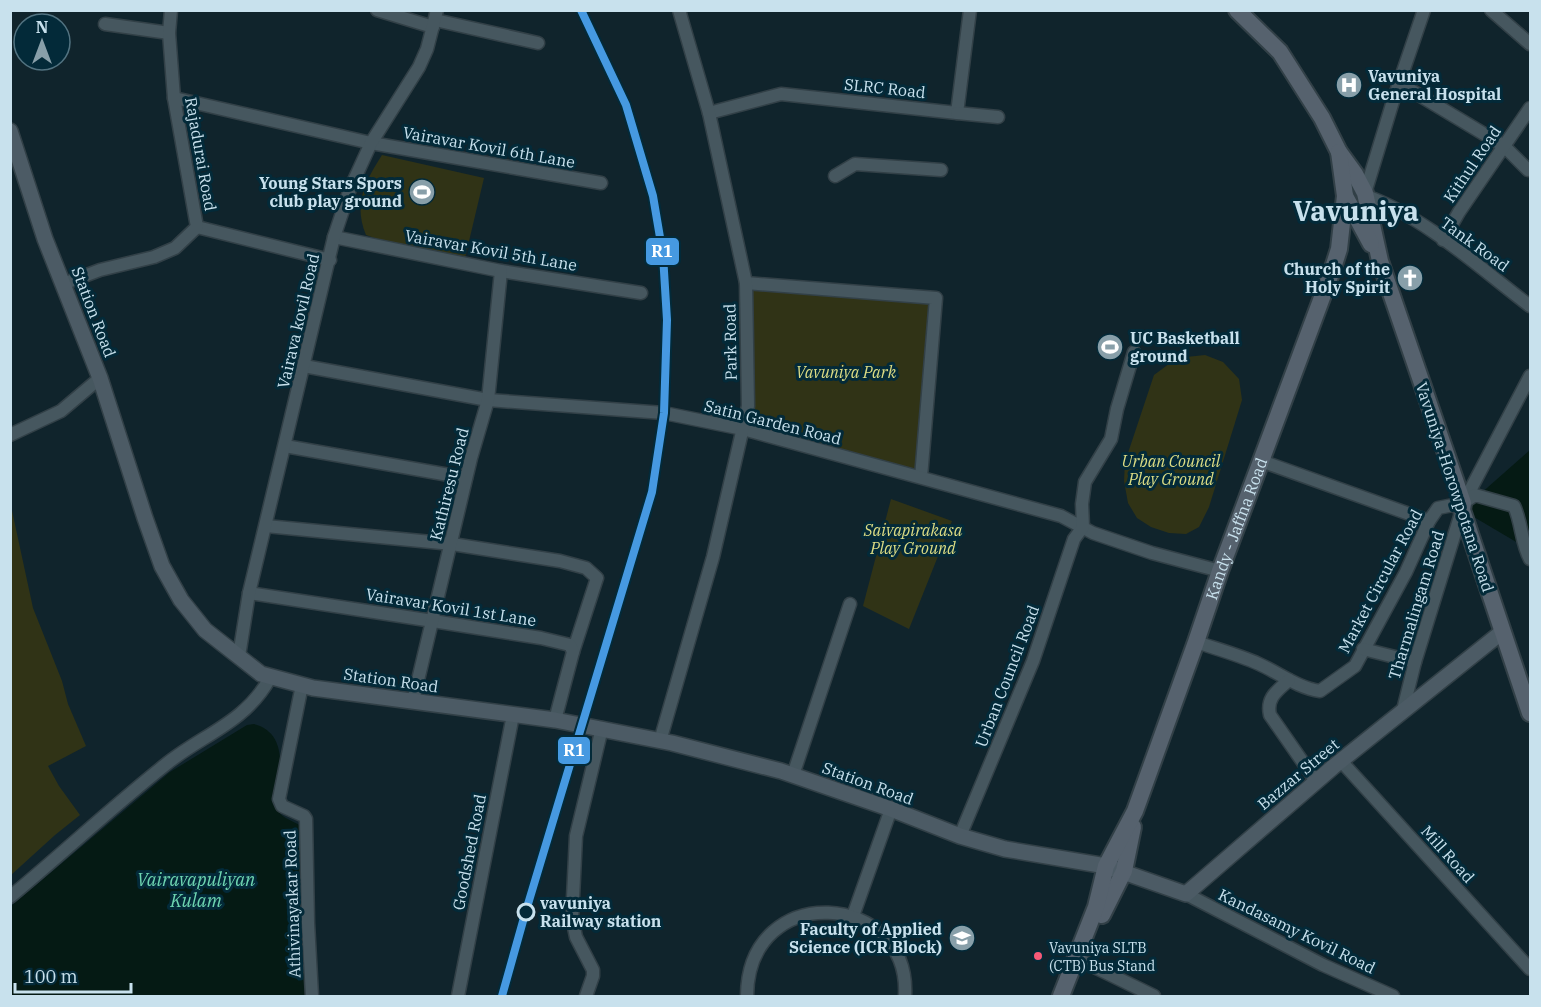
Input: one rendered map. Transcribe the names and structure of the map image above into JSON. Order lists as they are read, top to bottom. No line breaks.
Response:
{"streets":{"highway":["Vavuniya-Horowpotana Road","Kandy - Jaffna Road"],"main road":["Station Road","Bazzar Street"],"street":["SLRC Road","Vairavar Kovil 6th Lane","Rajadurai Road","Kithul Road","Tank Road","Vairavar Kovil 5th Lane","Vairava kovil Road","Park Road","Satin Garden Road","Kathiresu Road","Market Circular Road","Tharmalingam Road","Vairavar Kovil 1st Lane","Urban Council Road","Goodshed Road","Mill Road","Athivinayakar Road","Kandasamy Kovil Road"]},"crossings":[["SLRC Road","Park Road"],["Vairavar Kovil 6th Lane","Rajadurai Road"],["Vairavar Kovil 6th Lane","Vairava kovil Road"],["Rajadurai Road","Station Road"],["Kithul Road","Tank Road"],["Tank Road","Vavuniya-Horowpotana Road"],["Tank Road","Kandy - Jaffna Road"],["Vairavar Kovil 5th Lane","Vairava kovil Road"],["Vairavar Kovil 5th Lane","Kathiresu Road"],["Station Road","Vairava kovil Road"],["Station Road","Park Road"],["Station Road","Kathiresu Road"],["Station Road","Kandy - Jaffna Road"],["Station Road","Urban Council Road"],["Station Road","Goodshed Road"],["Station Road","Athivinayakar Road"],["Vairava kovil Road","Satin Garden Road"],["Vairava kovil Road","Vairavar Kovil 1st Lane"],["Park Road","Satin Garden Road"],["Satin Garden Road","Kathiresu Road"],["Satin Garden Road","Kandy - Jaffna Road"],["Satin Garden Road","Urban Council Road"],["Kathiresu Road","Vairavar Kovil 1st Lane"],["Vavuniya-Horowpotana Road","Kandy - Jaffna Road"],["Vavuniya-Horowpotana Road","Market Circular Road"],["Vavuniya-Horowpotana Road","Tharmalingam Road"],["Vavuniya-Horowpotana Road","Bazzar Street"],["Kandy - Jaffna Road","Market Circular Road"],["Market Circular Road","Tharmalingam Road"],["Tharmalingam Road","Bazzar Street"],["Bazzar Street","Mill Road"],["Bazzar Street","Kandasamy Kovil Road"]],"districts":["Vavuniya"],"water":["Vairavapuliyan Kulam"],"parks":["Vavuniya Park","Urban Council Play Ground","Saivapirakasa Play Ground"],"places":{"hospital":["Vavuniya General Hospital"],"sports":["Young Stars Spors club play ground","UC Basketball ground"],"church":["Church of the Holy Spirit"],"other":["vavuniya Railway station","Vavuniya SLTB (CTB) Bus Stand"],"school or university":["Faculty of Applied Science (ICR Block)"]},"lines":["transit line R1"],"scale_bar":"100 m","north":"top"}
